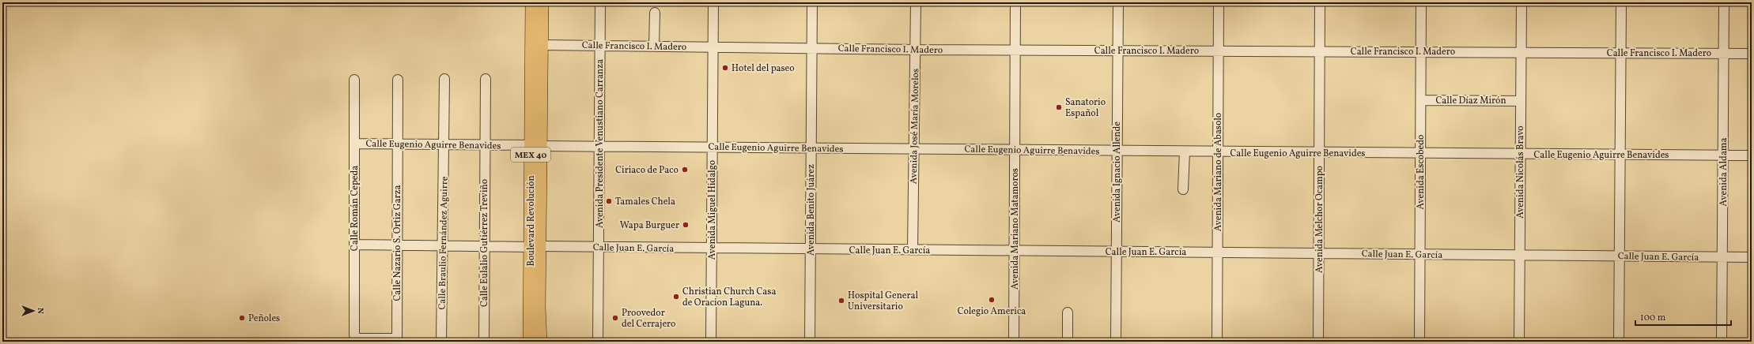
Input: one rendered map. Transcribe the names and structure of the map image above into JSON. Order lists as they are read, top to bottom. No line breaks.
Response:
{"streets":{"main road":["MEX 40","Boulevard Revolución"],"street":["Calle Francisco I. Madero","Calle Díaz Mirón","Avenida José María Morelos","Avenida Presidente Venustiano Carranza","Calle Eugenio Aguirre Benavides","Avenida Ignacio Allende","Avenida Mariano de Abasolo","Avenida Escobedo","Avenida Nicolás Bravo","Avenida Aldama","Calle Román Cepeda","Avenida Miguel Hidalgo","Avenida Benito Juárez","Avenida Melchor Ocampo","Avenida Mariano Matamoros","Calle Nazario S. Ortiz Garza","Calle Braulio Fernández Aguirre","Calle Eulalio Gutiérrez Treviño","Calle Juan E. García"]},"crossings":[["Calle Francisco I. Madero","Avenida José María Morelos"],["Calle Francisco I. Madero","Avenida Presidente Venustiano Carranza"],["Calle Francisco I. Madero","MEX 40"],["Calle Francisco I. Madero","Avenida Ignacio Allende"],["Calle Francisco I. Madero","Avenida Mariano de Abasolo"],["Calle Francisco I. Madero","Avenida Escobedo"],["Calle Francisco I. Madero","Avenida Nicolás Bravo"],["Calle Francisco I. Madero","Avenida Aldama"],["Calle Francisco I. Madero","Avenida Miguel Hidalgo"],["Calle Francisco I. Madero","Avenida Benito Juárez"],["Calle Francisco I. Madero","Avenida Melchor Ocampo"],["Calle Francisco I. Madero","Avenida Mariano Matamoros"],["Calle Díaz Mirón","Avenida Escobedo"],["Calle Díaz Mirón","Avenida Nicolás Bravo"],["Avenida José María Morelos","Calle Eugenio Aguirre Benavides"],["Avenida José María Morelos","Calle Juan E. García"],["Avenida Presidente Venustiano Carranza","Calle Eugenio Aguirre Benavides"],["Avenida Presidente Venustiano Carranza","Calle Juan E. García"],["Calle Eugenio Aguirre Benavides","MEX 40"],["Calle Eugenio Aguirre Benavides","Avenida Ignacio Allende"],["Calle Eugenio Aguirre Benavides","Avenida Mariano de Abasolo"],["Calle Eugenio Aguirre Benavides","Avenida Escobedo"],["Calle Eugenio Aguirre Benavides","Avenida Nicolás Bravo"],["Calle Eugenio Aguirre Benavides","Avenida Aldama"],["Calle Eugenio Aguirre Benavides","Calle Román Cepeda"],["Calle Eugenio Aguirre Benavides","Avenida Miguel Hidalgo"],["Calle Eugenio Aguirre Benavides","Avenida Benito Juárez"],["Calle Eugenio Aguirre Benavides","Avenida Melchor Ocampo"],["Calle Eugenio Aguirre Benavides","Avenida Mariano Matamoros"],["Calle Eugenio Aguirre Benavides","Calle Nazario S. Ortiz Garza"],["Calle Eugenio Aguirre Benavides","Calle Braulio Fernández Aguirre"],["Calle Eugenio Aguirre Benavides","Calle Eulalio Gutiérrez Treviño"],["MEX 40","Boulevard Revolución"],["MEX 40","Calle Juan E. García"],["Avenida Ignacio Allende","Calle Juan E. García"],["Avenida Mariano de Abasolo","Calle Juan E. García"],["Avenida Escobedo","Calle Juan E. García"],["Avenida Nicolás Bravo","Calle Juan E. García"],["Avenida Aldama","Calle Juan E. García"],["Calle Román Cepeda","Calle Nazario S. Ortiz Garza"],["Calle Román Cepeda","Calle Juan E. García"],["Avenida Miguel Hidalgo","Calle Juan E. García"],["Avenida Benito Juárez","Calle Juan E. García"],["Avenida Melchor Ocampo","Calle Juan E. García"],["Boulevard Revolución","Calle Juan E. García"],["Avenida Mariano Matamoros","Calle Juan E. García"],["Calle Nazario S. Ortiz Garza","Calle Juan E. García"],["Calle Braulio Fernández Aguirre","Calle Juan E. García"],["Calle Eulalio Gutiérrez Treviño","Calle Juan E. García"]],"places":["Hotel del paseo","Sanatorio Español","Ciriaco de Paco","Tamales Chela","Wapa Burguer","Christian Church Casa de Oracion Laguna.","Colegio America","Hospital General Universitario","Peñoles","Proovedor del Cerrajero"],"scale_bar":"100 m","north":"right"}
